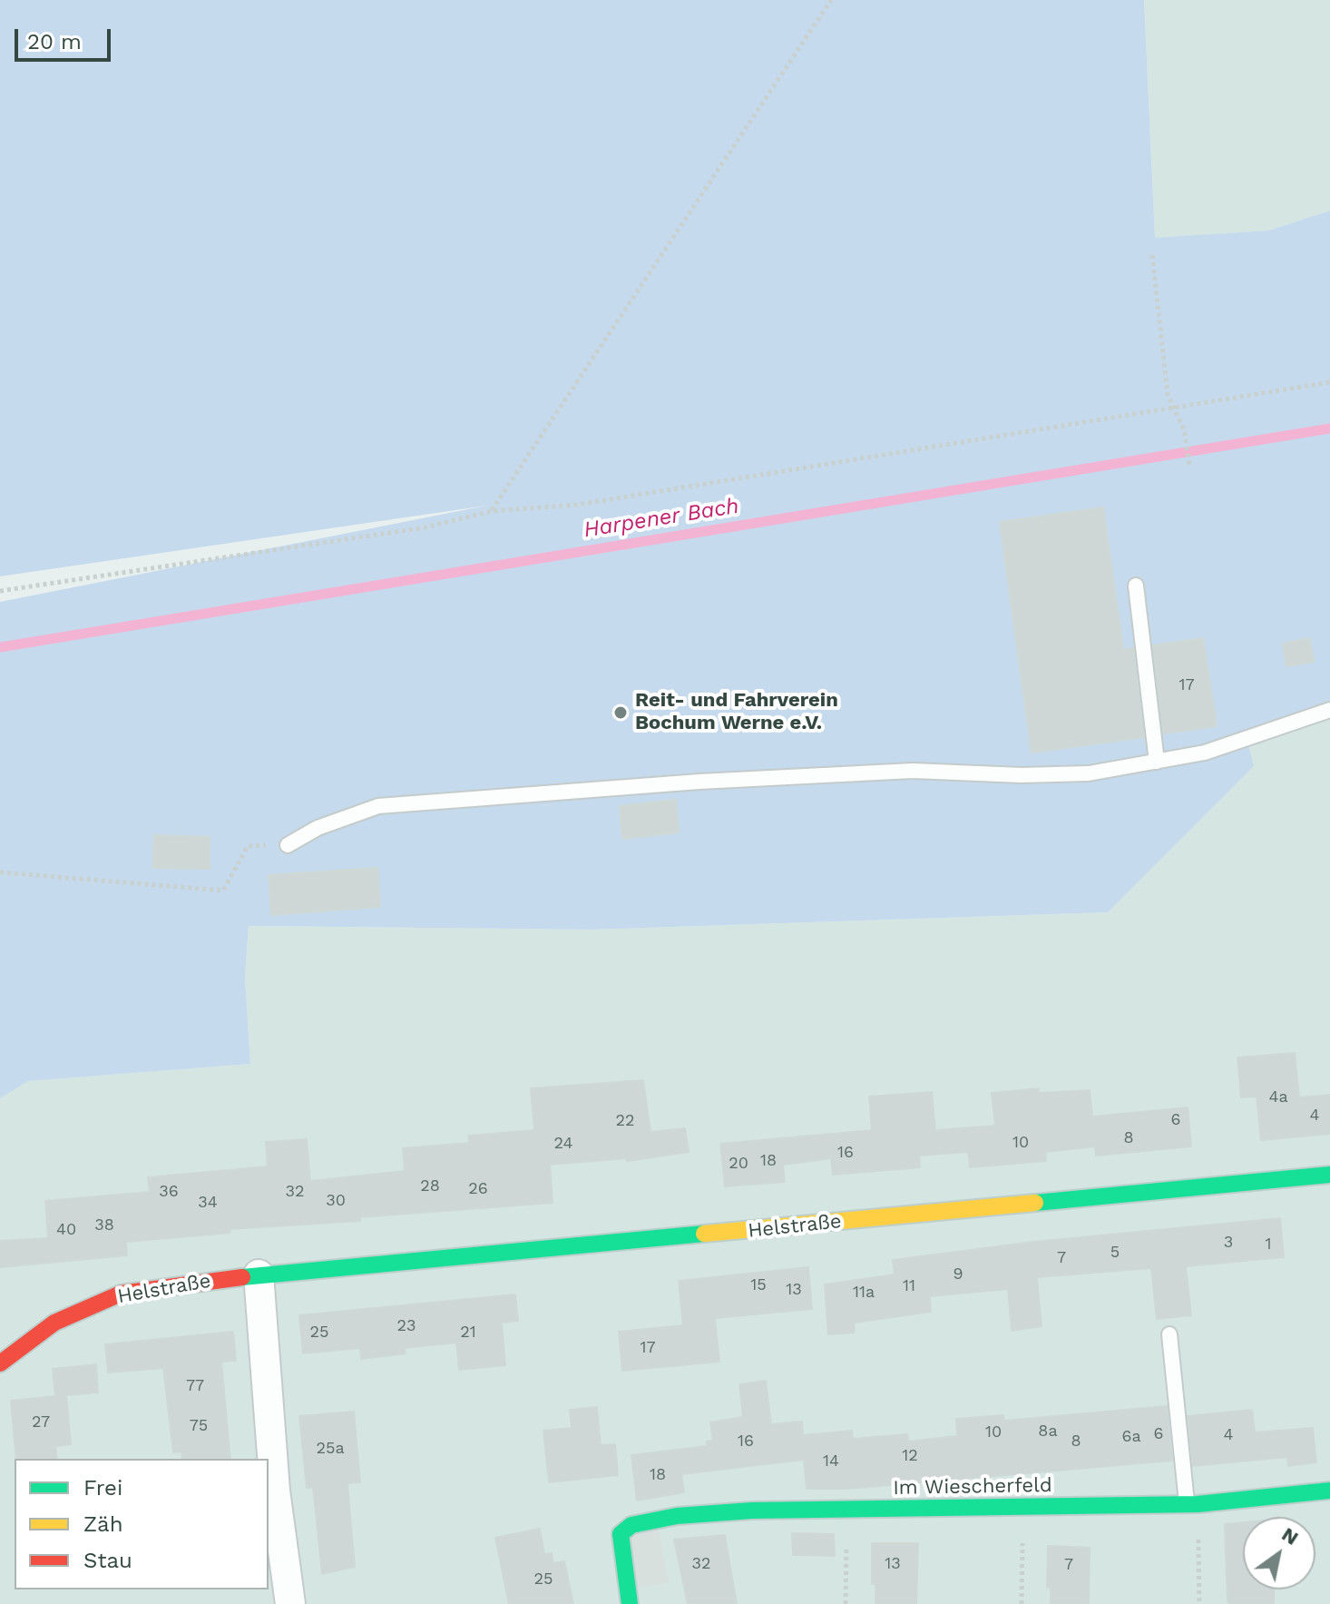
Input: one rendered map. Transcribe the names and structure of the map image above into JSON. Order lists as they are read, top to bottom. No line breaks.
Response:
{"streets":{"street":["Helstraße","Im Wiescherfeld"]},"water":["Harpener Bach"],"places":["Reit- und Fahrverein Bochum Werne e.V."],"house_numbers":["17","4a","4","6","22","8","10","24","16","18","20","28","26","36","32","30","34","38","40","3","1","5","7","9","15","11","13","11a","23","25","21","17","77","27","75","8a","10","6","4","6a","16","8","25a","12","14","18","32","13","7","25"],"legend":["Frei","Zäh","Stau"],"scale_bar":"20 m","north":"top right"}
